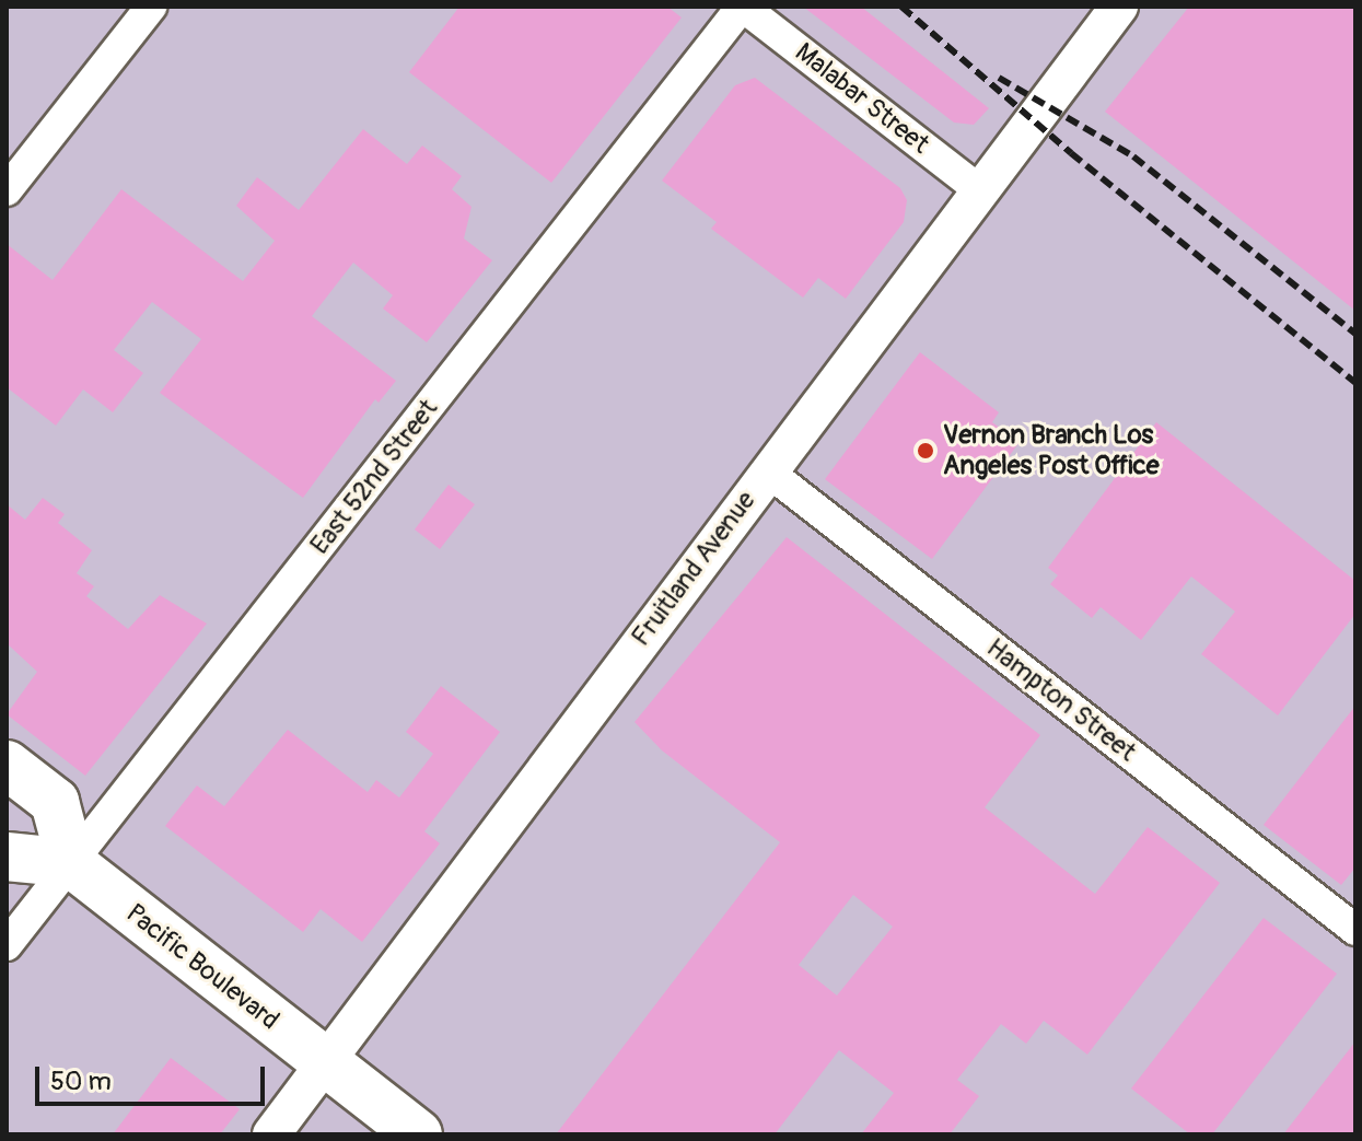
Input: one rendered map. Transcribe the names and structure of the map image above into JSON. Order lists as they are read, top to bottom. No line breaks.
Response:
{"streets":{"main road":["Pacific Boulevard"],"street":["Malabar Street","East 52nd Street","Fruitland Avenue","Hampton Street"]},"crossings":[["Malabar Street","East 52nd Street"],["Malabar Street","Fruitland Avenue"],["East 52nd Street","Pacific Boulevard"],["Fruitland Avenue","Hampton Street"],["Fruitland Avenue","Pacific Boulevard"]],"places":["Vernon Branch Los Angeles Post Office"],"scale_bar":"50 m"}
